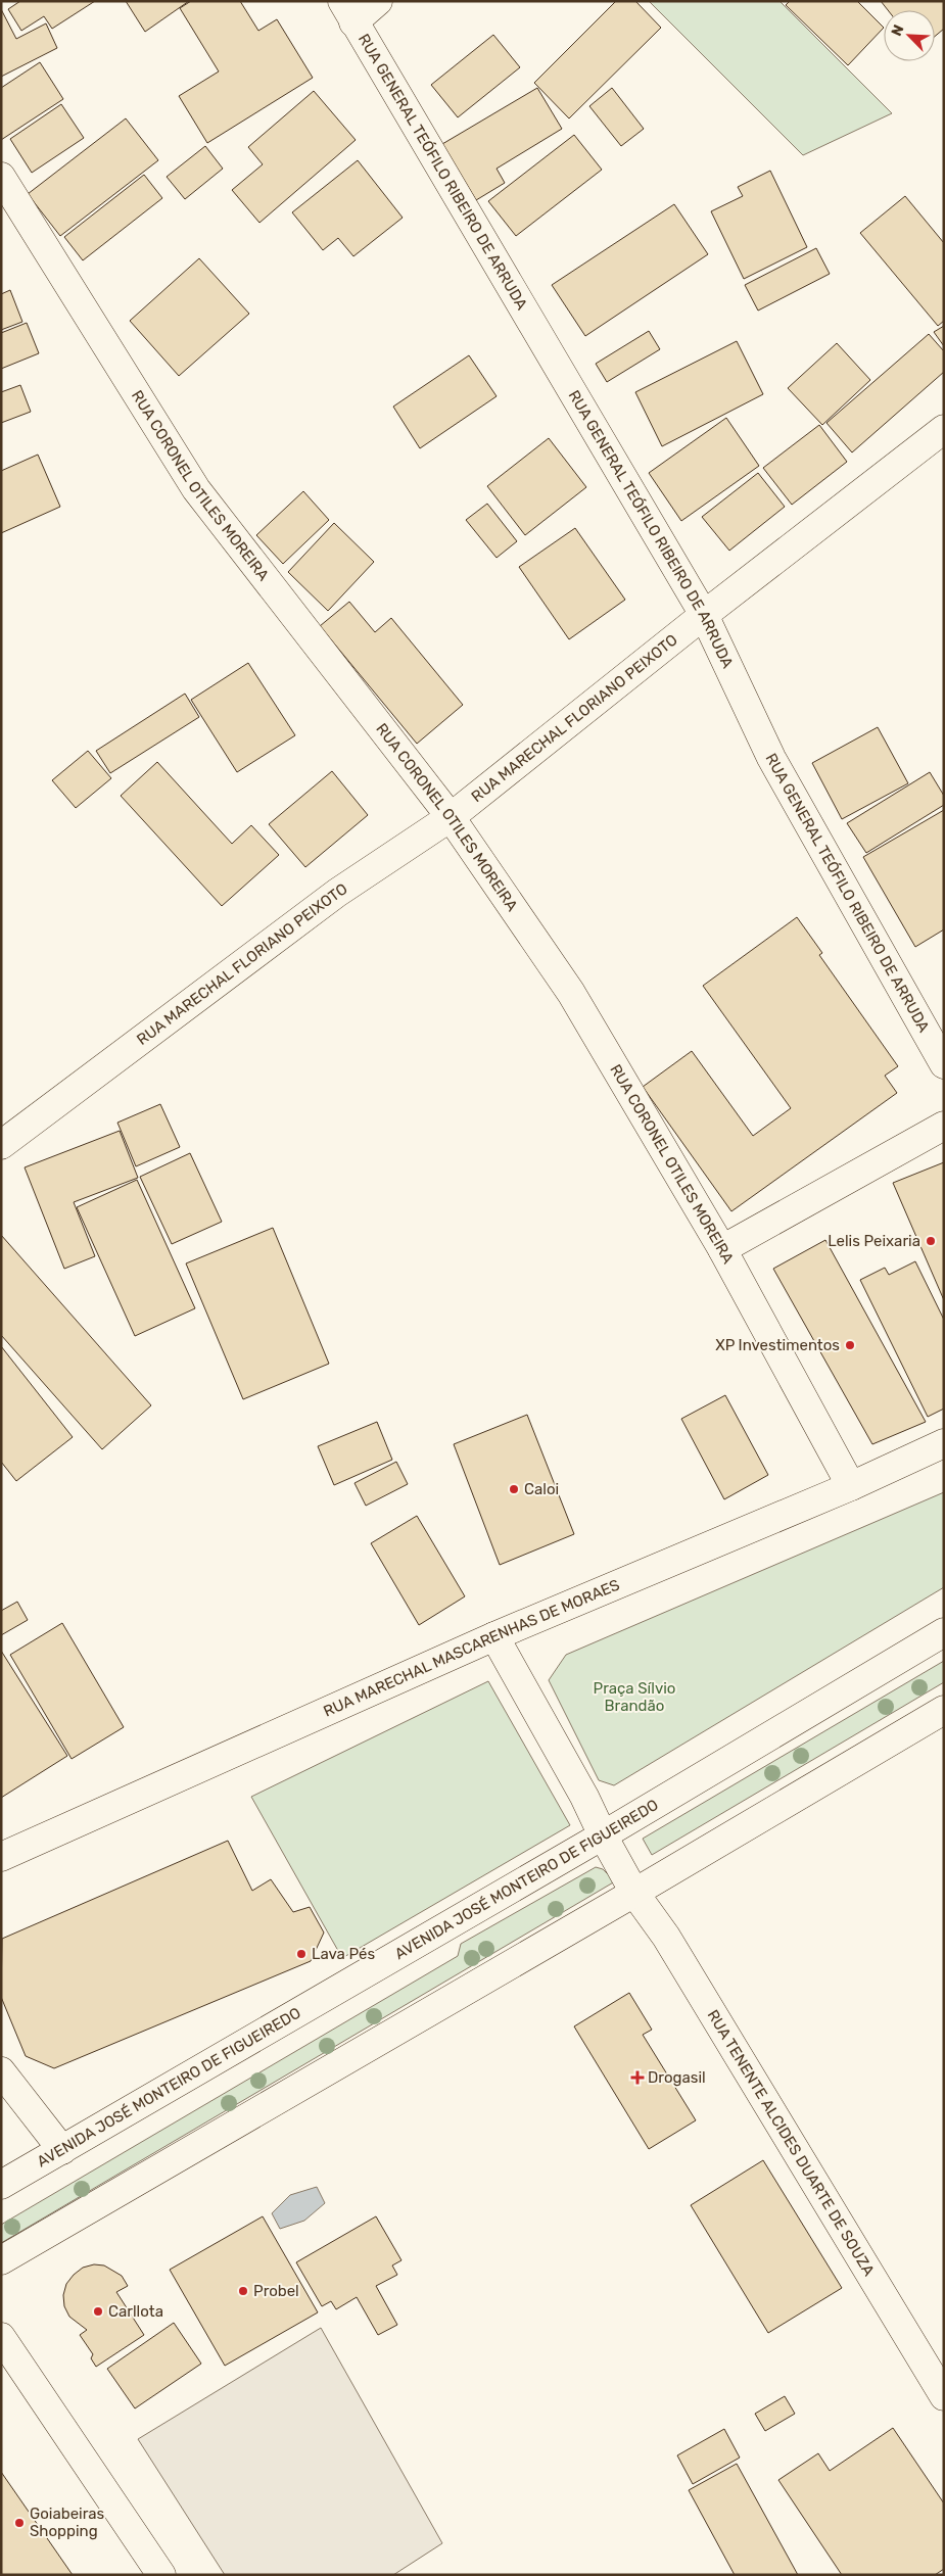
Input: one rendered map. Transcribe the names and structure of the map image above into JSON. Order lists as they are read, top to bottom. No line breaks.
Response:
{"streets":{"street":["RUA GENERAL TEÓFILO RIBEIRO DE ARRUDA","RUA CORONEL OTILES MOREIRA","RUA MARECHAL FLORIANO PEIXOTO","RUA MARECHAL MASCARENHAS DE MORAES","AVENIDA JOSÉ MONTEIRO DE FIGUEIREDO","RUA TENENTE ALCIDES DUARTE DE SOUZA"]},"crossings":[["RUA GENERAL TEÓFILO RIBEIRO DE ARRUDA","RUA MARECHAL FLORIANO PEIXOTO"],["RUA CORONEL OTILES MOREIRA","RUA MARECHAL FLORIANO PEIXOTO"],["RUA CORONEL OTILES MOREIRA","RUA MARECHAL MASCARENHAS DE MORAES"],["RUA MARECHAL MASCARENHAS DE MORAES","RUA TENENTE ALCIDES DUARTE DE SOUZA"],["AVENIDA JOSÉ MONTEIRO DE FIGUEIREDO","RUA TENENTE ALCIDES DUARTE DE SOUZA"]],"parks":["Praça Sílvio Brandão"],"places":{"other":["Lelis Peixaria","XP Investimentos","Caloi","Lava Pés","Probel","Carllota","Goiabeiras Shopping"],"health":["Drogasil"]},"north":"top left"}
